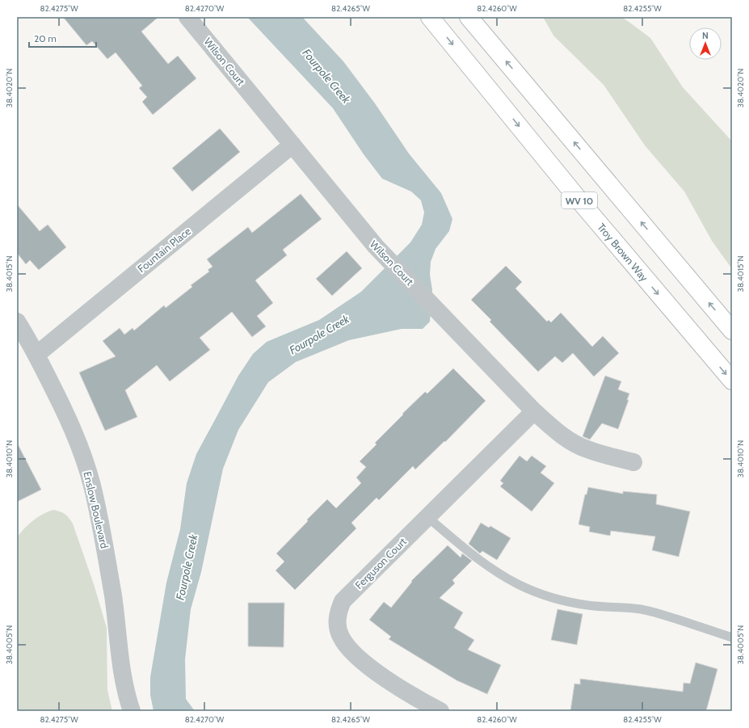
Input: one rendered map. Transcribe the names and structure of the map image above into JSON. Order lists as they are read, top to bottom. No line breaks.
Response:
{"streets":{"main road":["WV 10","Troy Brown Way"],"street":["Wilson Court","Fountain Place","Enslow Boulevard","Ferguson Court"]},"crossings":[["Wilson Court","Fountain Place"],["Wilson Court","Ferguson Court"],["Fountain Place","Enslow Boulevard"]],"water":["Fourpole Creek"],"scale_bar":"20 m","north":"top","coordinates":["82.4275°W","82.4270°W","82.4265°W","82.4260°W","82.4255°W","38.4020°N","38.4015°N","38.4010°N","38.4005°N"]}
